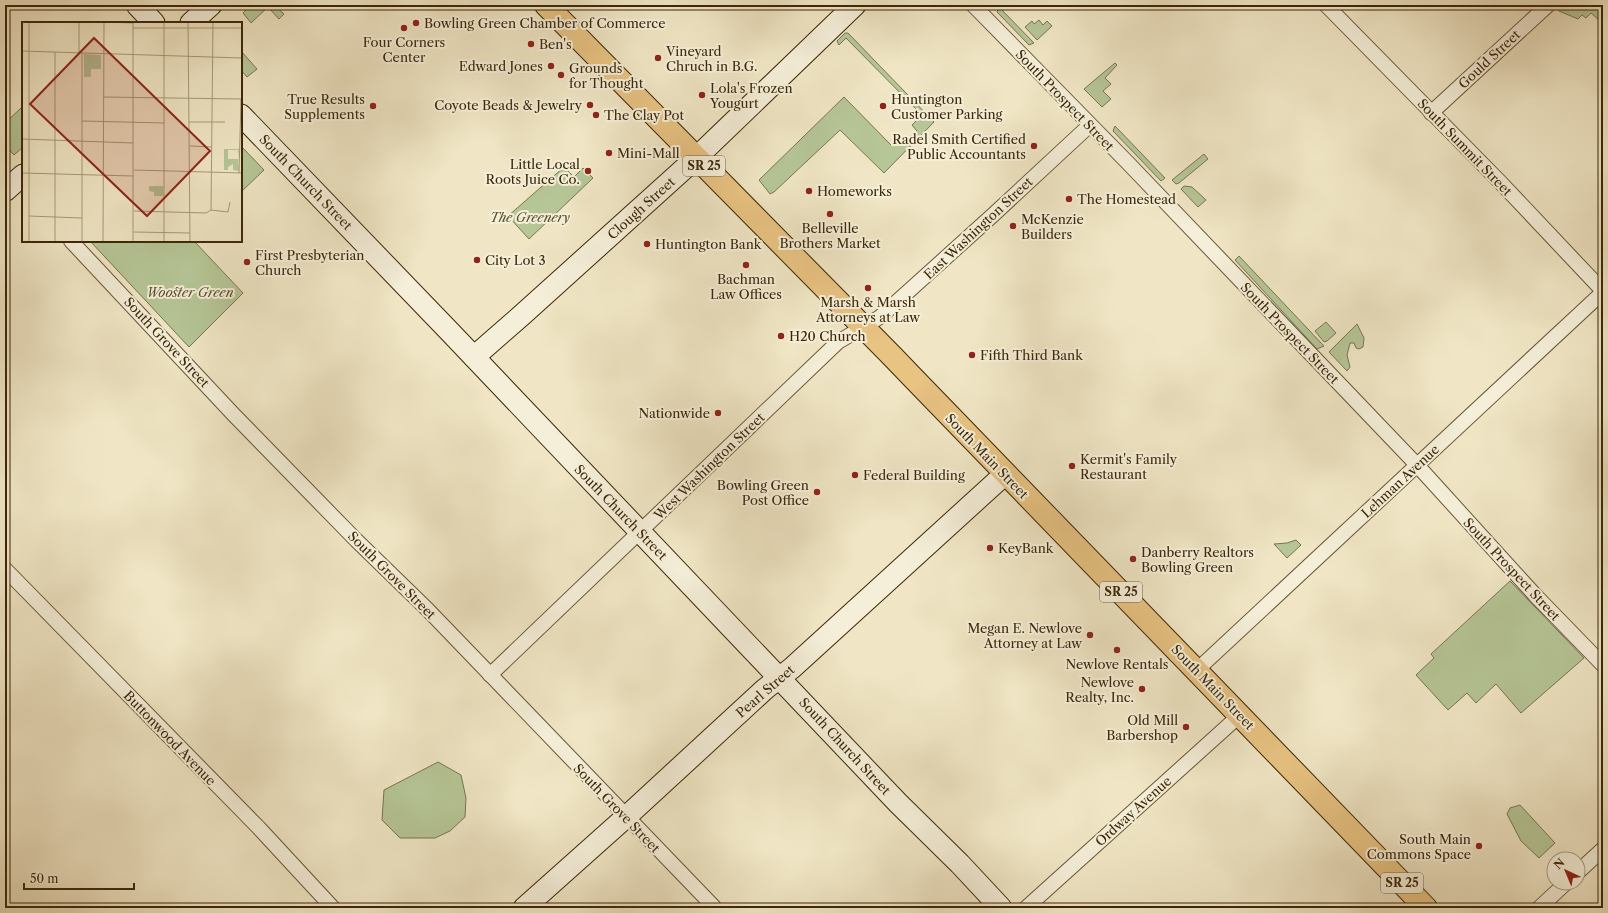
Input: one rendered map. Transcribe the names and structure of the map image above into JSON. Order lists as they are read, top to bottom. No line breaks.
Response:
{"streets":{"main road":["SR 25","South Main Street"],"street":["Gould Street","South Prospect Street","South Summit Street","South Church Street","Clough Street","East Washington Street","South Grove Street","West Washington Street","Lehman Avenue","Pearl Street","Buttonwood Avenue","Ordway Avenue"]},"crossings":[["Gould Street","South Summit Street"],["South Prospect Street","East Washington Street"],["South Prospect Street","Lehman Avenue"],["South Summit Street","Lehman Avenue"],["South Church Street","Clough Street"],["South Church Street","West Washington Street"],["South Church Street","Pearl Street"],["Clough Street","South Main Street"],["East Washington Street","South Main Street"],["East Washington Street","West Washington Street"],["South Grove Street","West Washington Street"],["South Grove Street","Pearl Street"],["South Main Street","West Washington Street"],["South Main Street","Lehman Avenue"],["South Main Street","Pearl Street"],["South Main Street","Ordway Avenue"]],"parks":["The Greenery","Wooster Green"],"places":["Bowling Green Chamber of Commerce","Four Corners Center","Ben's","Vineyard Chruch in B.G.","Edward Jones","Grounds for Thought","Lola's Frozen Yougurt","Coyote Beads & Jewelry","True Results Supplements","Huntington Customer Parking","The Clay Pot","Radel Smith Certified Public Accountants","Mini-Mall","Little Local Roots Juice Co.","Homeworks","The Homestead","Belleville Brothers Market","McKenzie Builders","Huntington Bank","City Lot 3","First Presbyterian Church","Bachman Law Offices","Marsh & Marsh Attorneys at Law","H20 Church","Fifth Third Bank","Nationwide","Kermit's Family Restaurant","Federal Building","Bowling Green Post Office","KeyBank","Danberry Realtors Bowling Green","Megan E. Newlove Attorney at Law","Newlove Rentals","Newlove Realty, Inc.","Old Mill Barbershop","South Main Commons Space"],"scale_bar":"50 m","north":"top left"}
